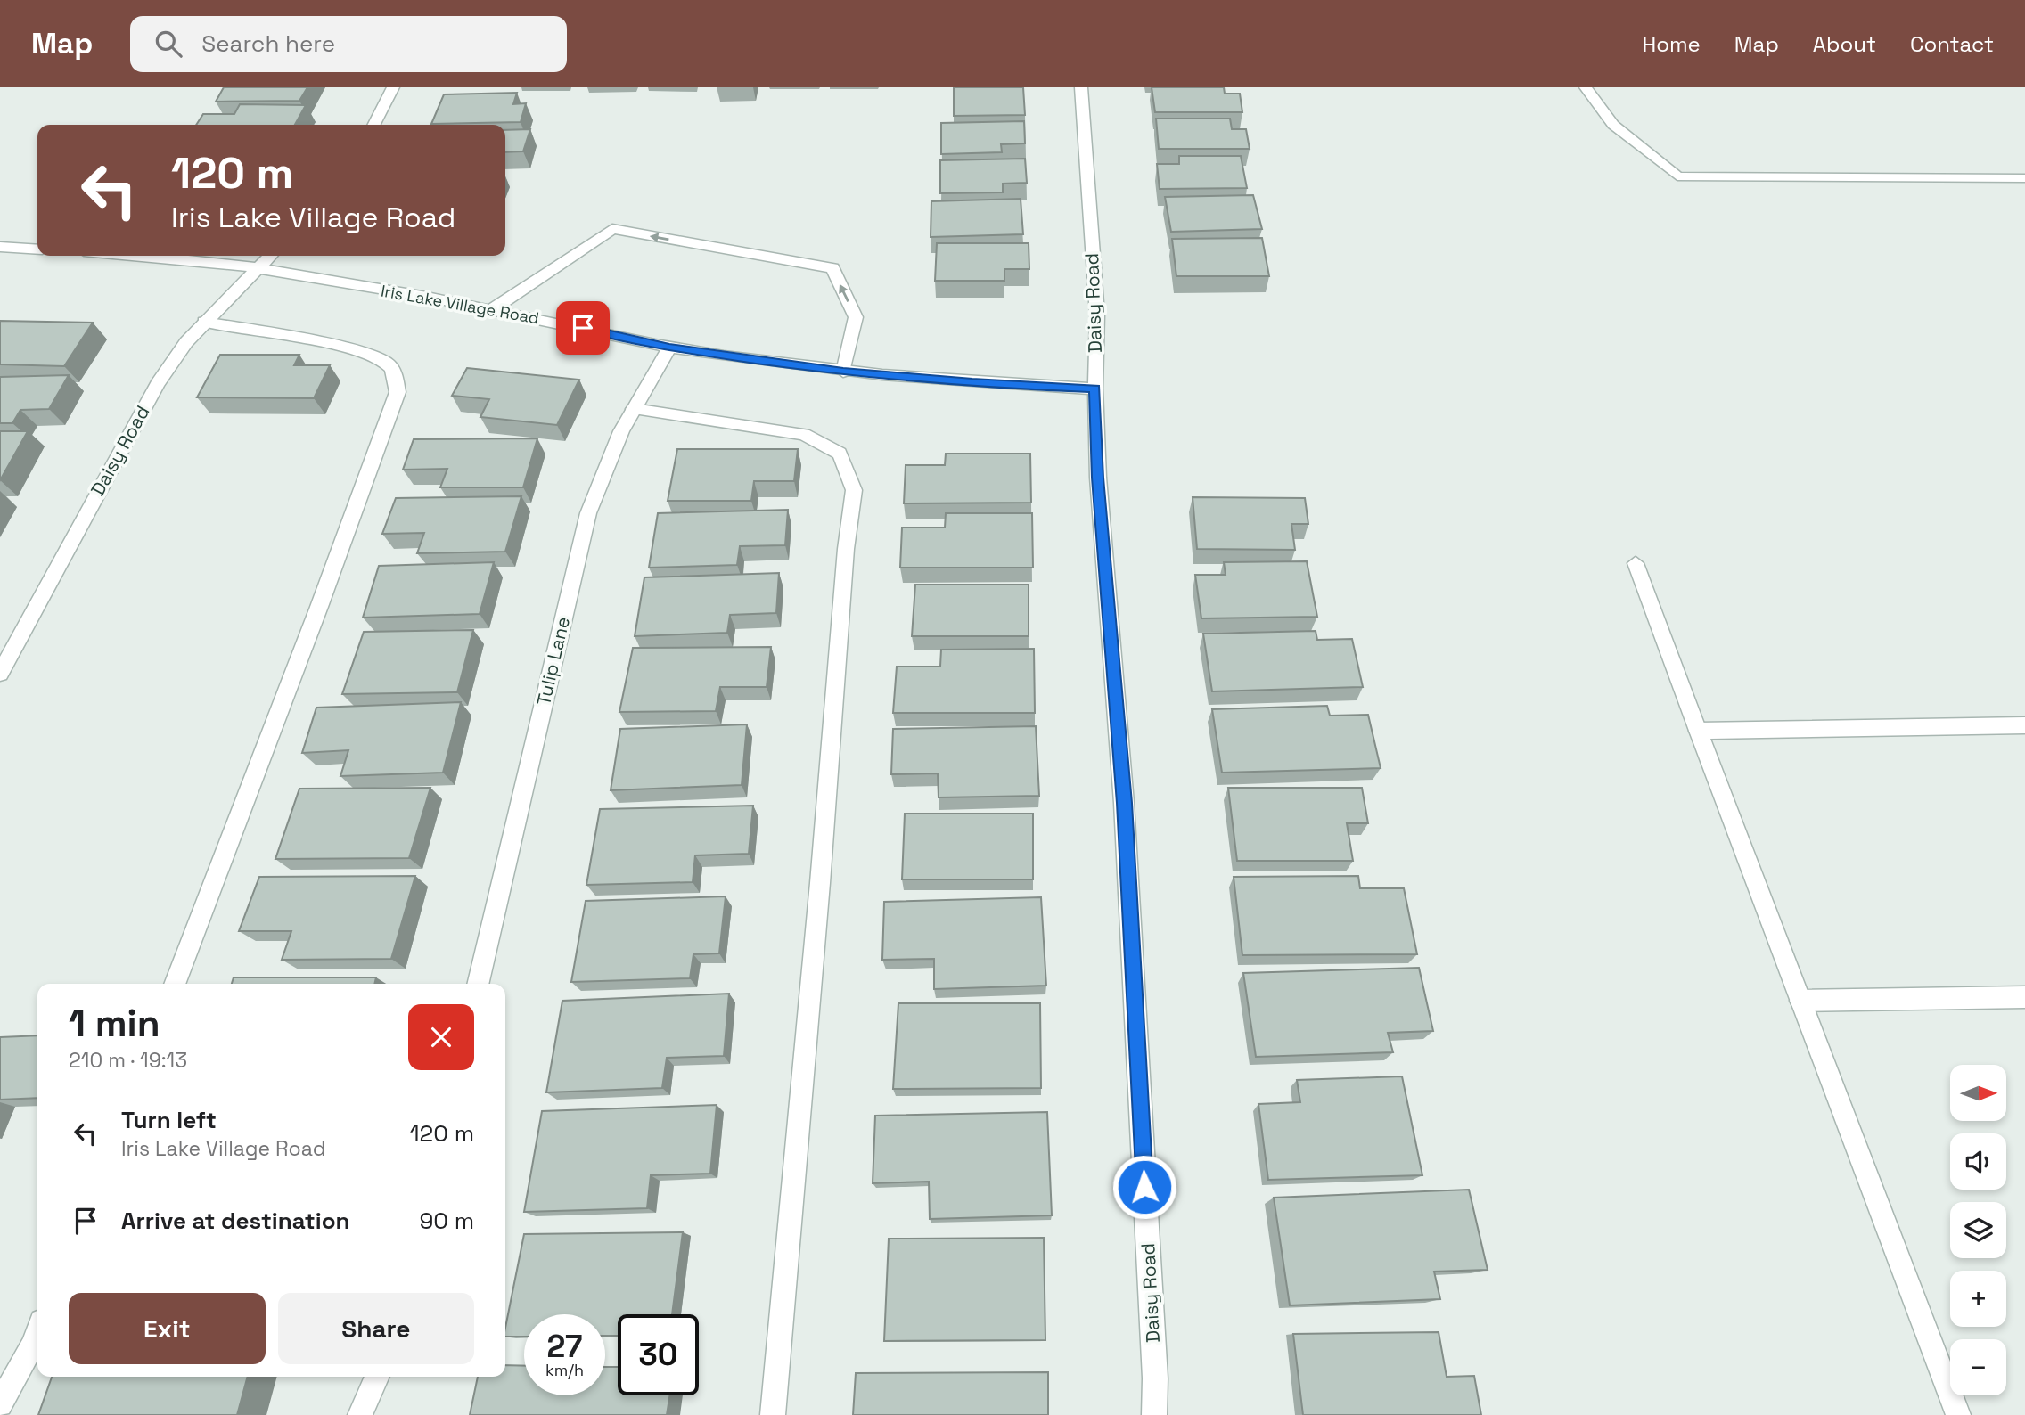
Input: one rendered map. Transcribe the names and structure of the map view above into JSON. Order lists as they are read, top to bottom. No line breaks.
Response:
{"streets":{"street":["Daisy Road","Iris Lake Village Road","Tulip Lane"]},"crossings":[["Daisy Road","Iris Lake Village Road"],["Iris Lake Village Road","Tulip Lane"]],"north":"right","page":{"header":"Map","search":"Search here","nav":["Home","Map","About","Contact"],"turn":["120 m","Iris Lake Village Road"],"heading":["1 min","210 m · 19:13"],"map_buttons":["+","−"],"list":[{"name":"Turn left","note":"Iris Lake Village Road","value":"120 m"},{"name":"Arrive at destination","value":"90 m"}],"buttons":["Exit","Share"],"speed":"27 km/h","limit":"30"}}
